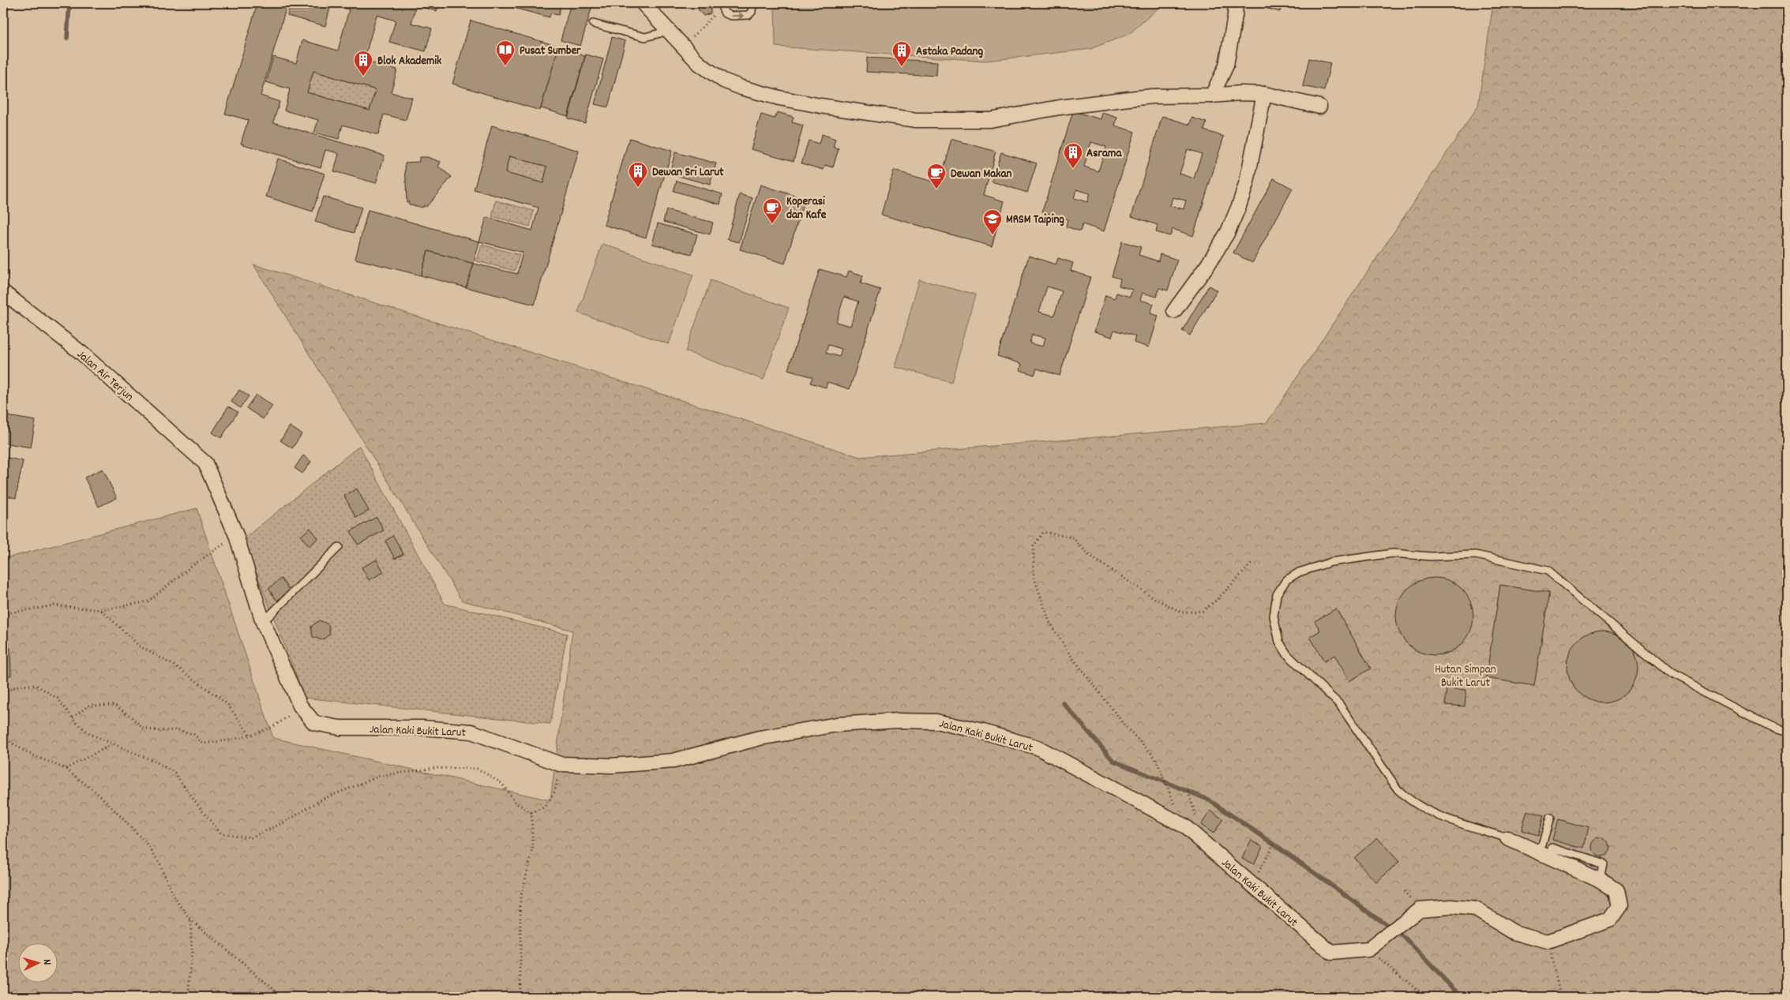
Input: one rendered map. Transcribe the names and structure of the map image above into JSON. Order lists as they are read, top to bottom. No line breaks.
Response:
{"streets":{"street":["Jalan Air Terjun","Jalan Kaki Bukit Larut"]},"crossings":[["Jalan Air Terjun","Jalan Kaki Bukit Larut"]],"parks":["Hutan Simpan Bukit Larut"],"places":{"library":["Pusat Sumber"],"building":["Astaka Padang","Blok Akademik","Asrama","Dewan Sri Larut"],"cafe":["Dewan Makan","Koperasi dan Kafe"],"school or university":["MRSM Taiping"]},"north":"right"}
